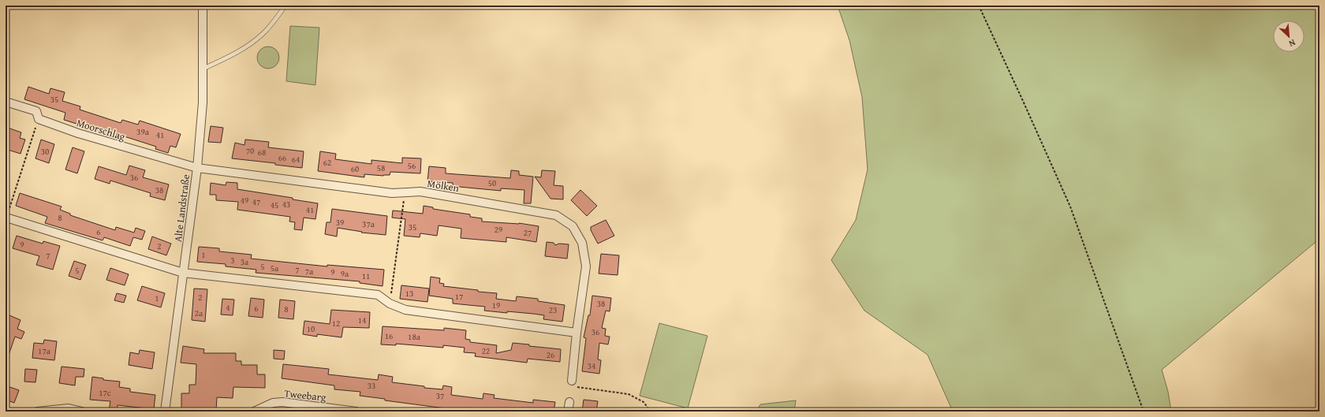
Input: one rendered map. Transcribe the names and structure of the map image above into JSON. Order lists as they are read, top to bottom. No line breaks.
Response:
{"streets":{"street":["Moorschlag","Mölken","Alte Landstraße","Tweebarg"]},"crossings":[["Moorschlag","Mölken"],["Moorschlag","Alte Landstraße"],["Mölken","Alte Landstraße"]],"house_numbers":["35","39a","41","70","30","68","66","64","62","56","58","60","36","50","38","49","47","43","45","41","8","39","37a","35","29","6","27","9","2","1","7","3","3a","5","5a","7","5","7a","9","9a","11","13","17","2","1","38","19","4","6","8","23","2a","14","12","10","36","16","18a","17a","22","26","34","33","17c","37"],"north":"bottom right"}
